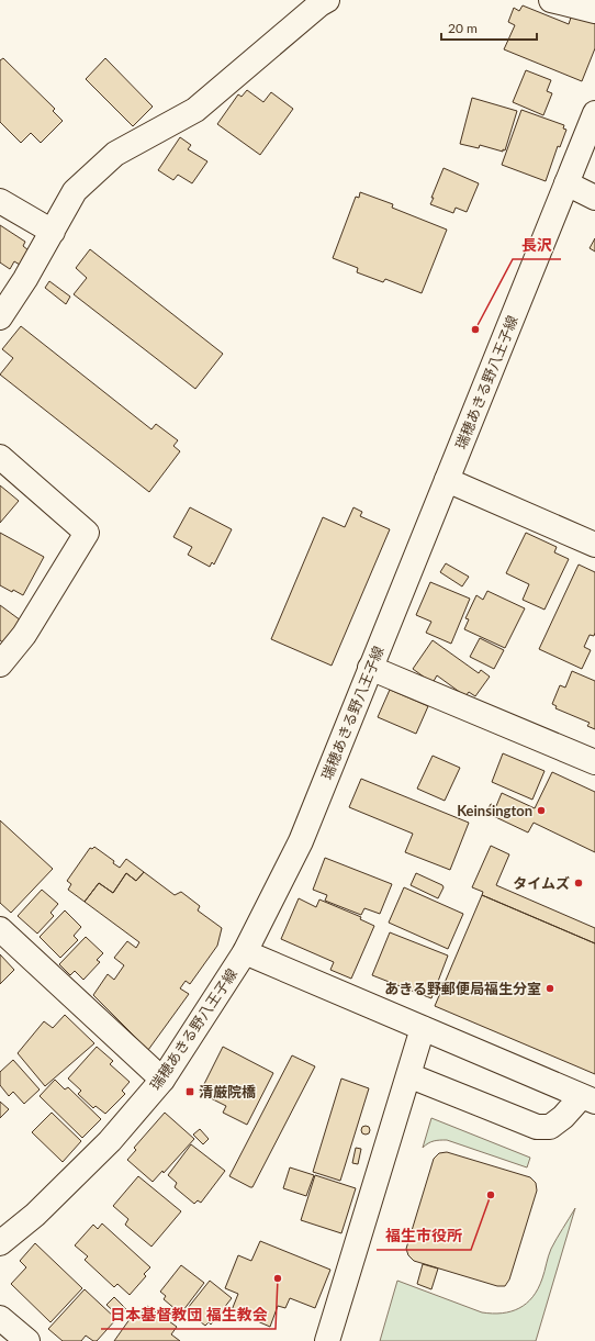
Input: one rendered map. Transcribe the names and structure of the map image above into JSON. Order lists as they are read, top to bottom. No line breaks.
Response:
{"streets":{"street":["瑞穂あきる野八王子線"]},"places":{"other":["長沢","Keinsington","タイムズ","あきる野郵便局福生分室","福生市役所","日本基督教団 福生教会"],"transit":["清厳院橋"]},"scale_bar":"20 m"}
